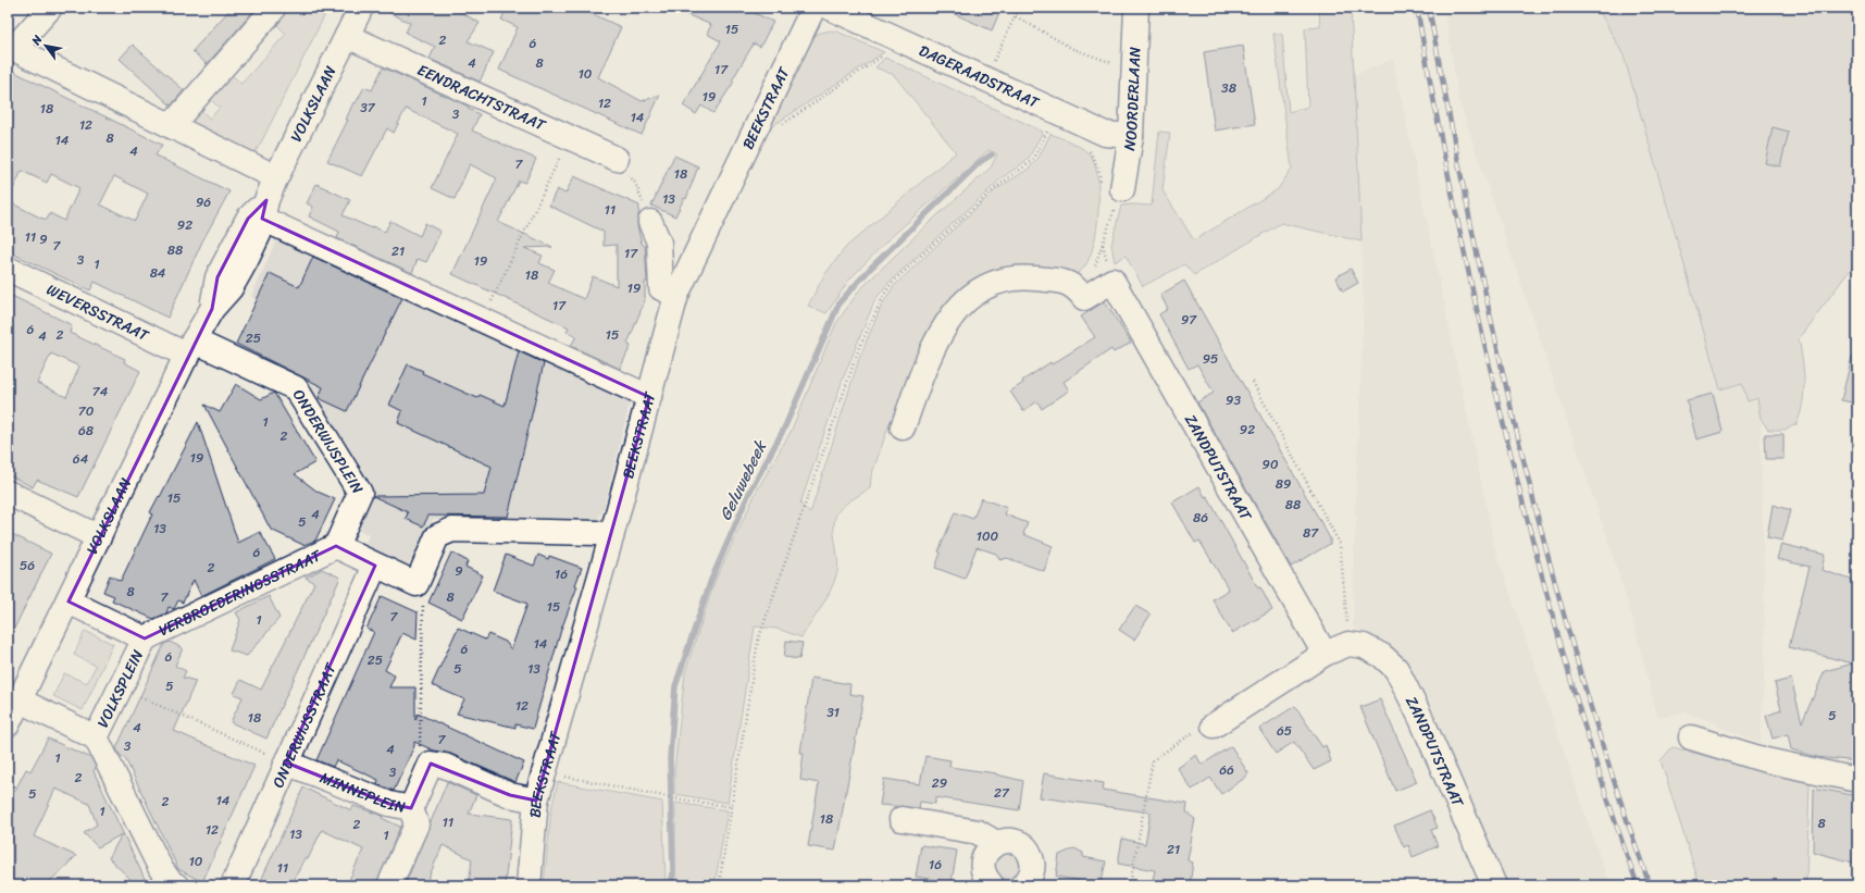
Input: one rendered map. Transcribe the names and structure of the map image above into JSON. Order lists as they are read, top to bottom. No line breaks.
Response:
{"streets":{"street":["DAGERAADSTRAAT","EENDRACHTSTRAAT","NOORDERLAAN","VOLKSLAAN","BEEKSTRAAT","WEVERSSTRAAT","ONDERWIJSPLEIN","ZANDPUTSTRAAT","VERBROEDERINGSSTRAAT","VOLKSPLEIN","ONDERWIJSSTRAAT","MINNEPLEIN"]},"crossings":[["DAGERAADSTRAAT","NOORDERLAAN"],["EENDRACHTSTRAAT","VOLKSLAAN"],["VOLKSLAAN","WEVERSSTRAAT"],["VOLKSLAAN","ONDERWIJSPLEIN"],["VOLKSLAAN","VOLKSPLEIN"],["WEVERSSTRAAT","ONDERWIJSPLEIN"],["ONDERWIJSPLEIN","VERBROEDERINGSSTRAAT"],["VERBROEDERINGSSTRAAT","VOLKSPLEIN"],["ONDERWIJSSTRAAT","MINNEPLEIN"]],"water":["Geluwebeek"],"house_numbers":["15","2","6","4","8","17","10","38","19","1","12","37","18","3","14","12","8","14","4","7","18","13","96","11","92","11","9","7","88","21","17","3","19","1","84","18","19","17","97","6","2","15","4","25","95","74","93","70","1","92","68","2","19","64","90","89","15","88","4","86","5","13","87","100","6","56","2","9","16","8","7","8","15","7","1","14","6","6","25","5","13","5","12","31","5","18","4","65","7","3","4","1","66","3","2","29","27","5","14","2","1","18","11","8","2","12","13","1","21","10","16","11"],"north":"top left"}
